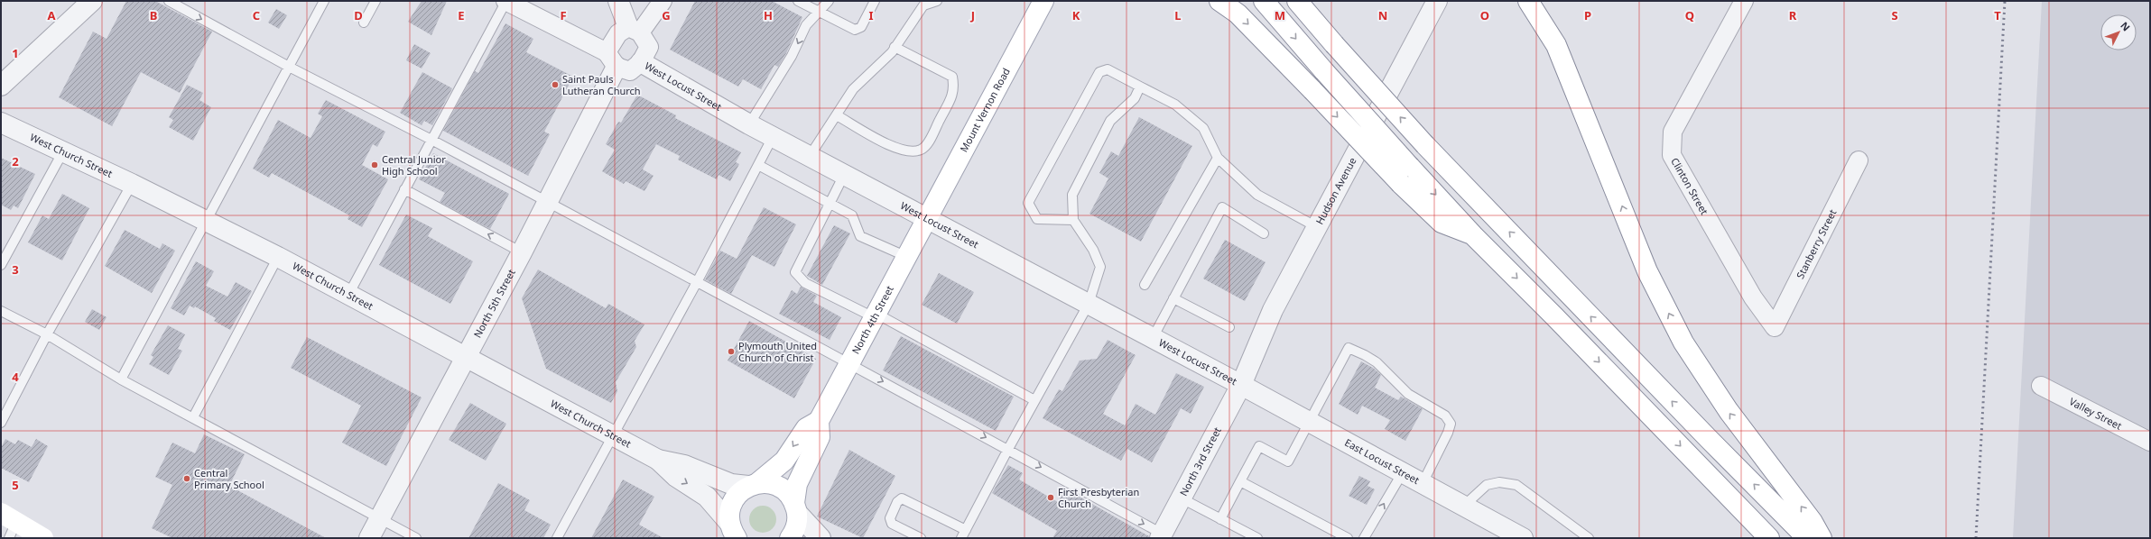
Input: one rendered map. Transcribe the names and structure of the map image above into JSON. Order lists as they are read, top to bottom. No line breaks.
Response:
{"streets":{"main road":["Mount Vernon Road","North 4th Street"],"street":["West Locust Street","West Church Street","Clinton Street","Hudson Avenue","Stanberry Street","North 5th Street","Valley Street","East Locust Street","North 3rd Street"]},"crossings":[["West Locust Street","Mount Vernon Road"],["West Locust Street","Hudson Avenue"],["West Locust Street","North 5th Street"],["West Locust Street","North 4th Street"],["West Locust Street","East Locust Street"],["West Locust Street","North 3rd Street"],["Mount Vernon Road","North 4th Street"],["West Church Street","North 5th Street"],["West Church Street","North 4th Street"],["Clinton Street","Stanberry Street"],["Hudson Avenue","East Locust Street"],["Hudson Avenue","North 3rd Street"],["East Locust Street","North 3rd Street"]],"places":["Saint Pauls Lutheran Church","Central Junior High School","Plymouth United Church of Christ","Central Primary School","First Presbyterian Church"],"north":"top right","grid":{"columns":["A","B","C","D","E","F","G","H","I","J","K","L","M","N","O","P","Q","R","S","T"],"rows":["1","2","3","4","5"]}}
